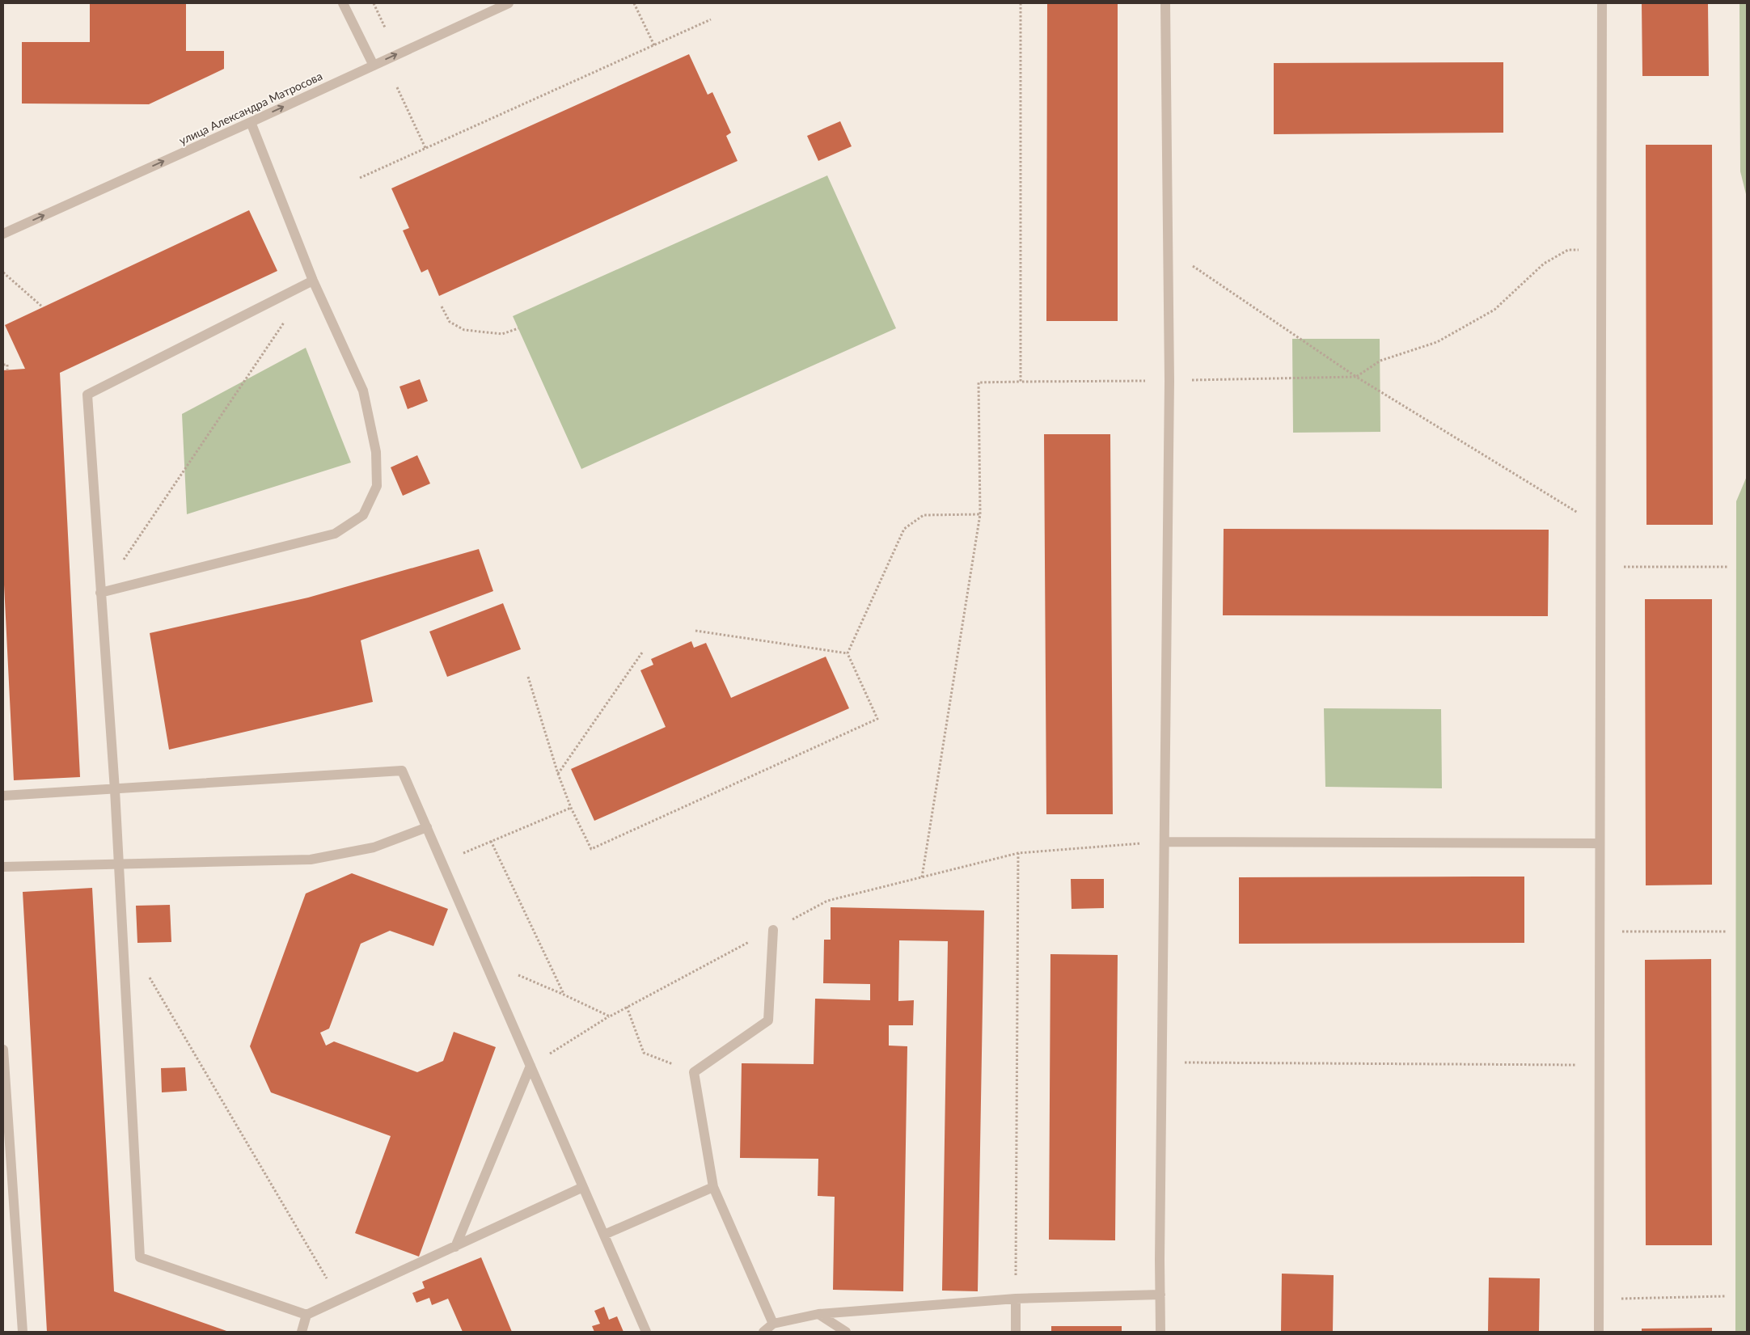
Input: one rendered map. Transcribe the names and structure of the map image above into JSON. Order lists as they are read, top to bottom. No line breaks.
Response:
{"streets":{"street":["улица Александра Матросова"]},"one_way":["улица Александра Матросова"]}
